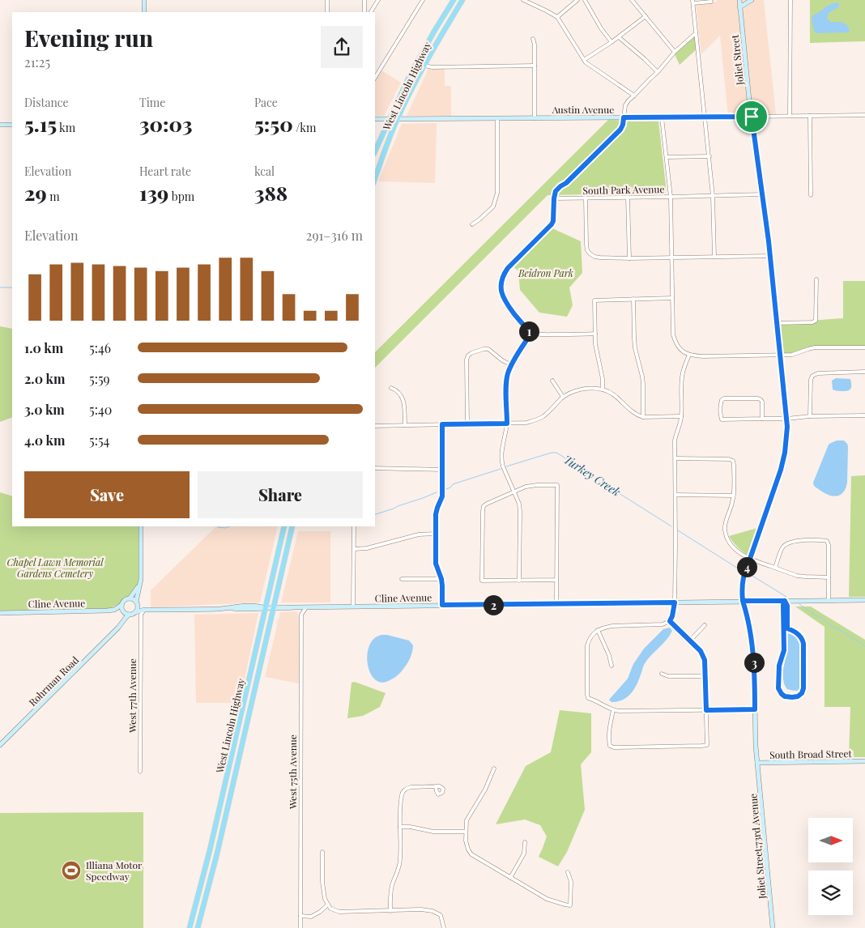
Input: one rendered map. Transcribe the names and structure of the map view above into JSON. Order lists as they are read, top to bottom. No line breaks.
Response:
{"streets":{"main road":["West Lincoln Highway"],"street":["Joliet Street","Austin Avenue","South Park Avenue","Cline Avenue","Rohrman Road","West 77th Avenue","South Broad Street","West 75th Avenue","Joliet Street;73rd Avenue"]},"crossings":[["Joliet Street","Austin Avenue"],["Joliet Street","South Park Avenue"],["Joliet Street","Cline Avenue"],["Joliet Street","South Broad Street"],["Joliet Street","Joliet Street;73rd Avenue"],["West Lincoln Highway","Austin Avenue"],["West Lincoln Highway","Cline Avenue"],["Cline Avenue","Rohrman Road"],["Cline Avenue","West 77th Avenue"],["South Broad Street","Joliet Street;73rd Avenue"]],"water":["Turkey Creek"],"parks":["Beidron Park","Chapel Lawn Memorial Gardens Cemetery"],"places":{"sports":["Illiana Motor Speedway"]},"north":"right","page":{"heading":["Evening run","21:25"],"stats":[["Distance","5.15 km"],["Time","30:03"],["Pace","5:50 /km"],["Elevation","29 m"],["Heart rate","139 bpm"],["kcal","388"]],"chart":["Elevation","291–316 m"],"pins":["1","4","2","3"],"list":[{"name":"1.0 km","note":"5:46"},{"name":"2.0 km","note":"5:59"},{"name":"3.0 km","note":"5:40"},{"name":"4.0 km","note":"5:54"}],"buttons":["Save","Share"]}}
